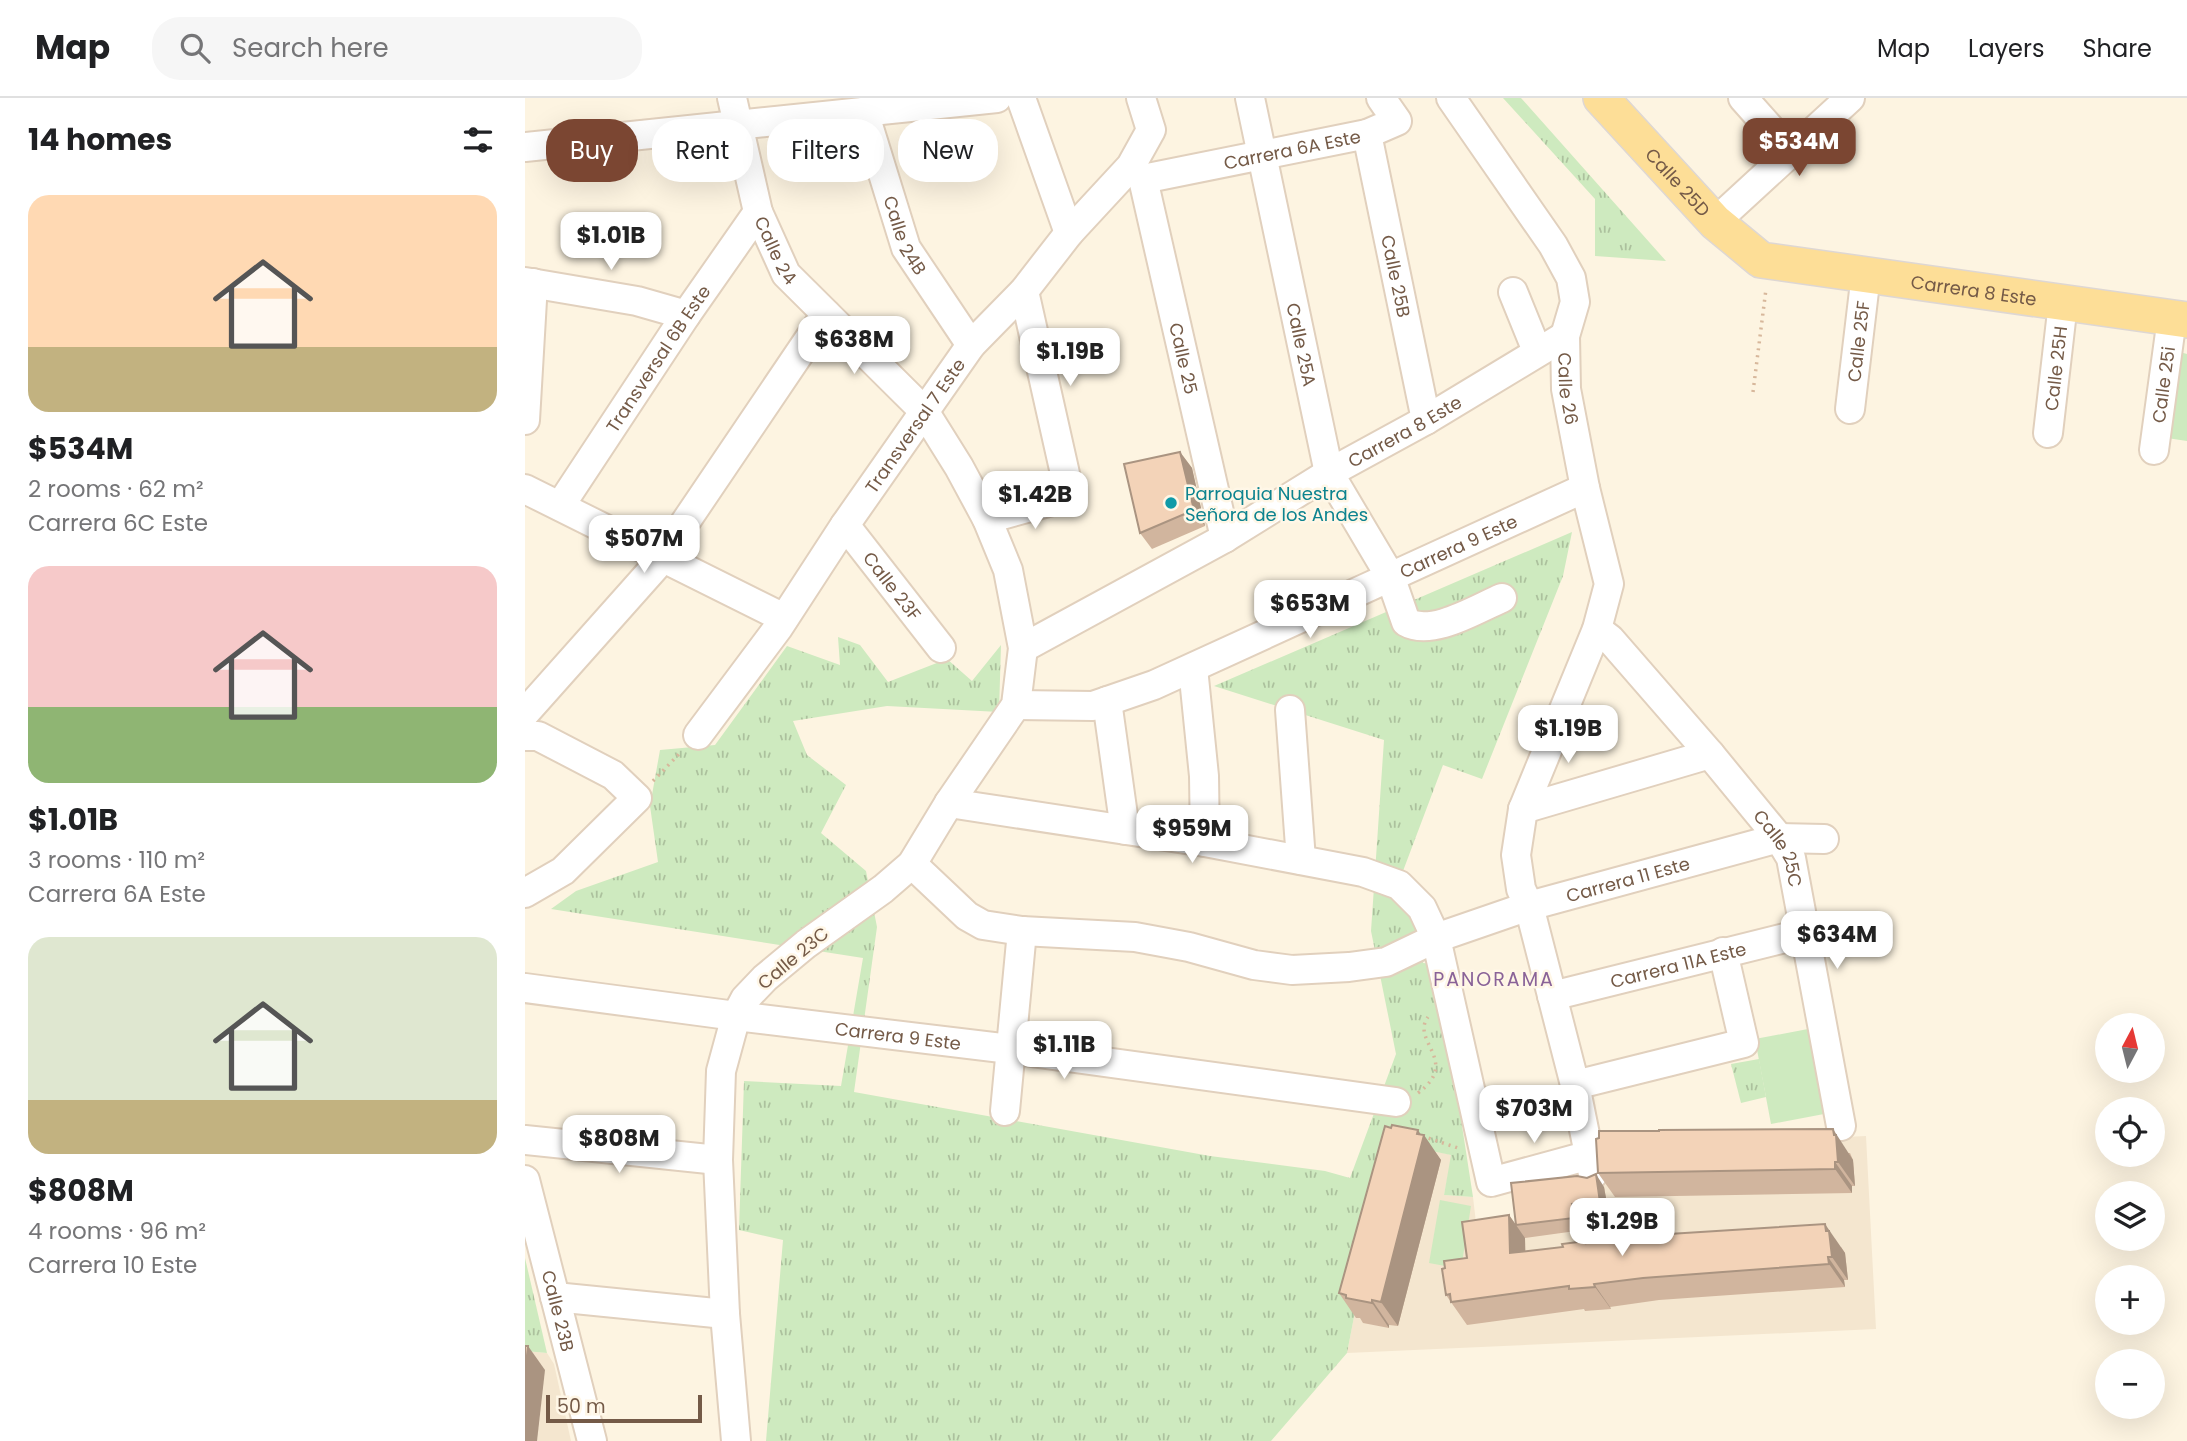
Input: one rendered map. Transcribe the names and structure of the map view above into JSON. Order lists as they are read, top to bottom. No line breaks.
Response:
{"streets":{"main road":["Calle 25D","Carrera 8 Este"],"street":["Carrera 6A Este","Calle 24B","Calle 24","Calle 25B","Calle 25F","Calle 25A","Transversal 6B Este","Calle 25","Calle 25H","Calle 25i","Calle 26","Transversal 7 Este","Carrera 9 Este","Calle 23F","Calle 25C","Carrera 11 Este","Calle 23C","Carrera 11A Este","Calle 23B"]},"crossings":[["Carrera 6A Este","Calle 25B"],["Carrera 6A Este","Calle 25A"],["Carrera 6A Este","Calle 25"],["Carrera 6A Este","Transversal 7 Este"],["Calle 25D","Carrera 8 Este"],["Calle 24B","Transversal 7 Este"],["Calle 24","Carrera 8 Este"],["Calle 24","Transversal 6B Este"],["Calle 24","Transversal 7 Este"],["Calle 24","Carrera 9 Este"],["Calle 24","Calle 23C"],["Calle 25B","Carrera 8 Este"],["Carrera 8 Este","Calle 25F"],["Carrera 8 Este","Calle 25A"],["Carrera 8 Este","Calle 25"],["Carrera 8 Este","Calle 25H"],["Carrera 8 Este","Calle 25i"],["Carrera 8 Este","Calle 26"],["Calle 25A","Carrera 9 Este"],["Calle 25","Transversal 7 Este"],["Calle 26","Carrera 9 Este"],["Calle 26","Calle 25C"],["Calle 26","Carrera 11 Este"],["Transversal 7 Este","Calle 23F"],["Carrera 9 Este","Calle 23C"],["Calle 25C","Carrera 11 Este"],["Calle 25C","Carrera 11A Este"],["Carrera 11 Este","Calle 23C"]],"districts":["PANORAMA"],"places":["Parroquia Nuestra Señora de los Andes"],"scale_bar":"50 m","north":"top","page":{"header":"Map","search":"Search here","nav":["Map","Layers","Share"],"heading":"14 homes","price":["$534M","$1.01B","$638M","$1.19B","$1.42B","$507M","$653M","$1.19B","$959M","$634M","$1.11B","$703M","$808M","$1.29B"],"chip":["Buy","Rent","Filters","New"],"list":[{"name":"$534M","note":"2 rooms · 62 m² · Carrera 6C Este"},{"name":"$1.01B","note":"3 rooms · 110 m² · Carrera 6A Este"},{"name":"$808M","note":"4 rooms · 96 m² · Carrera 10 Este"}],"map_buttons":["+","−"],"scale":"50 m"}}
